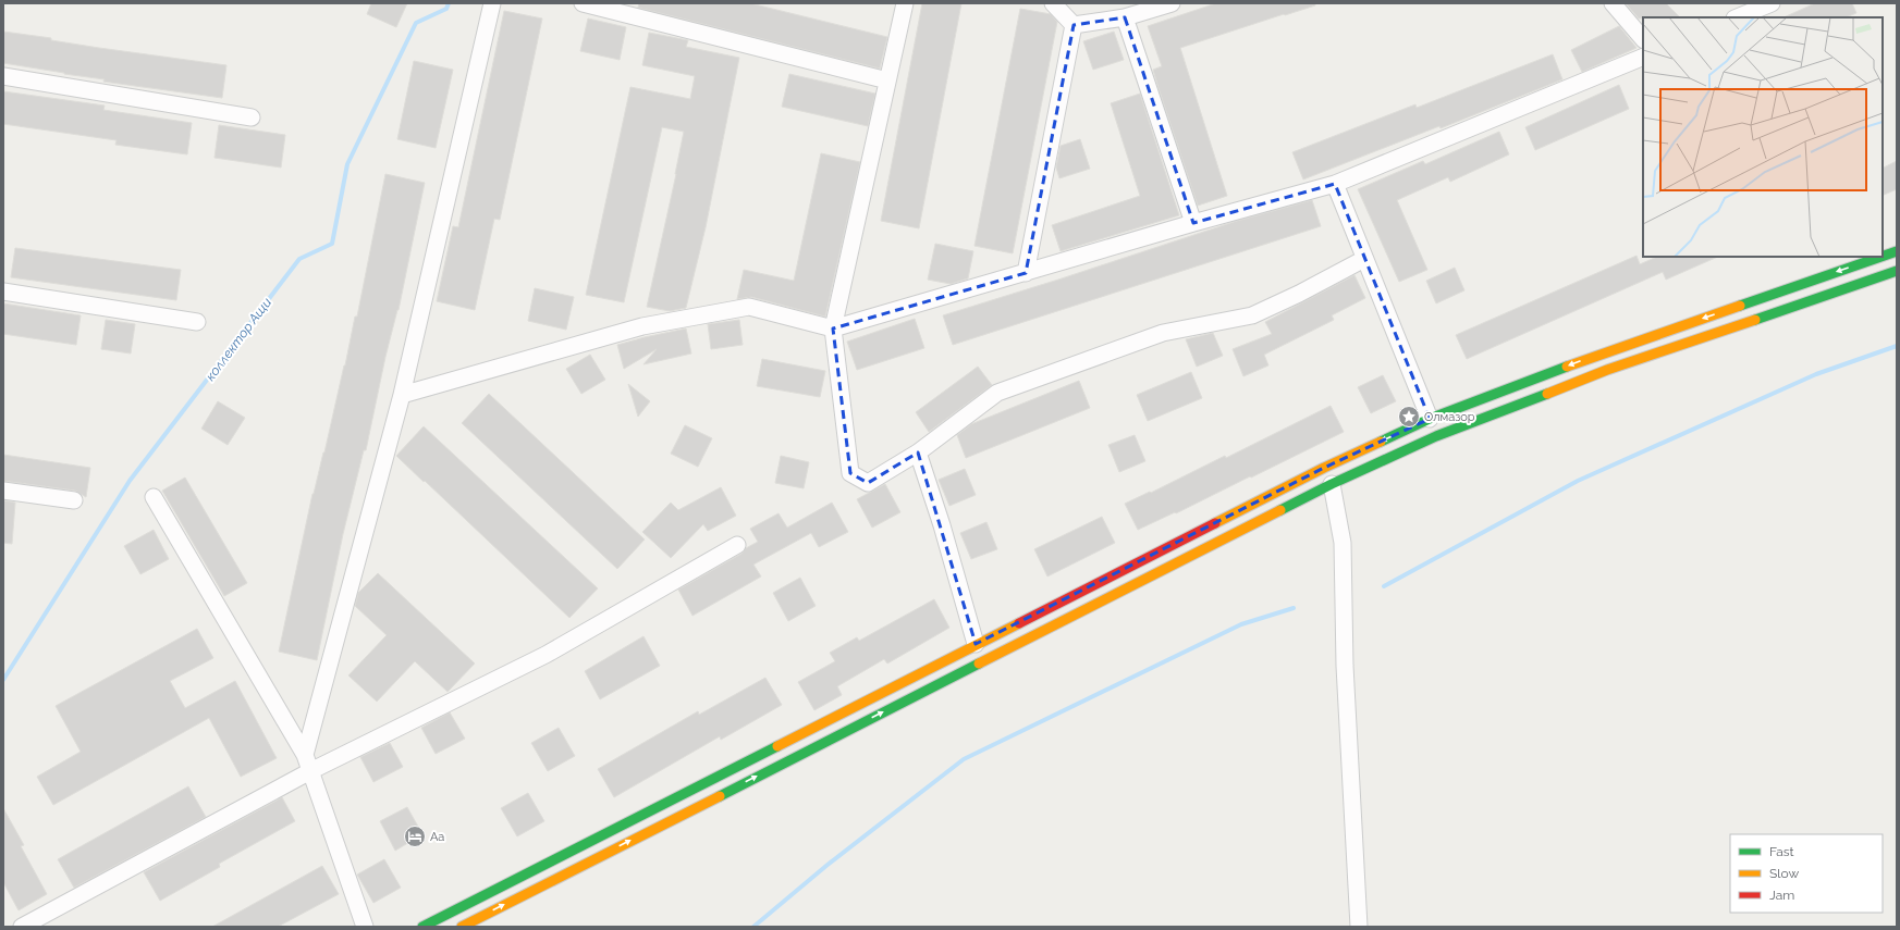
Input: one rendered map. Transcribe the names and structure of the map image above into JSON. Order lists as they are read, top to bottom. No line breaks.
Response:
{"water":["коллектор Ащи"],"places":{"place":["Олмазор"],"hotel":["Аа"]},"legend":["Fast","Slow","Jam"]}
